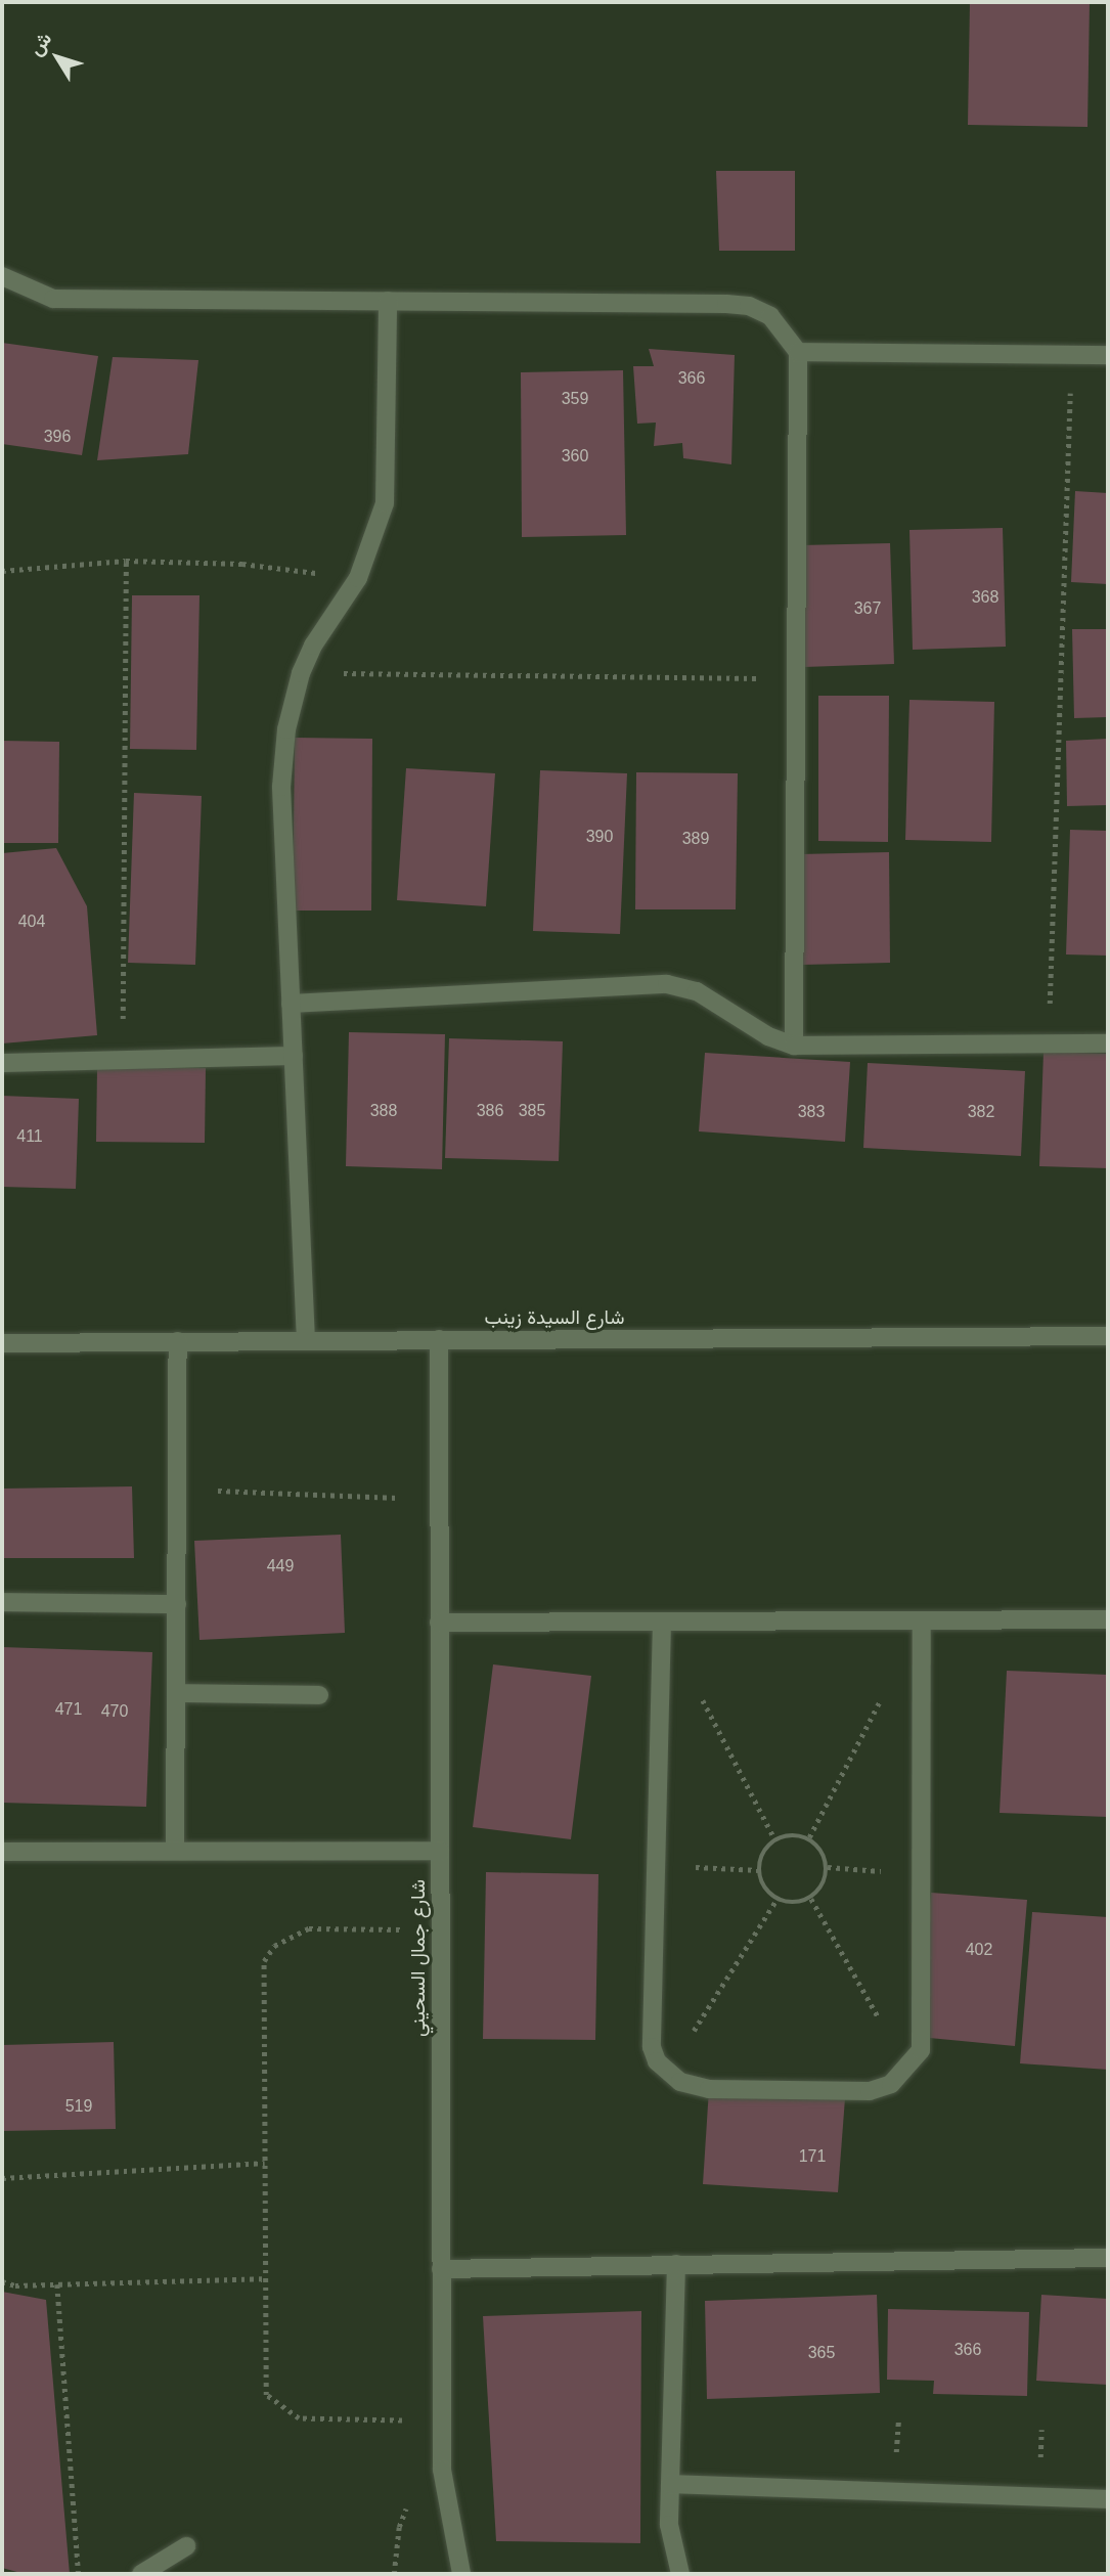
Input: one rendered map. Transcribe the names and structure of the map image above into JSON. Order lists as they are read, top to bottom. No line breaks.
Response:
{"streets":{"street":["شارع السيدة زينب","شارع جمال السحيني"]},"crossings":[["شارع السيدة زينب","شارع جمال السحيني"]],"house_numbers":["366","359","396","360","368","367","390","389","404","388","386","385","383","382","411","449","471","470","402","519","171","366","365"],"north":"top left"}
